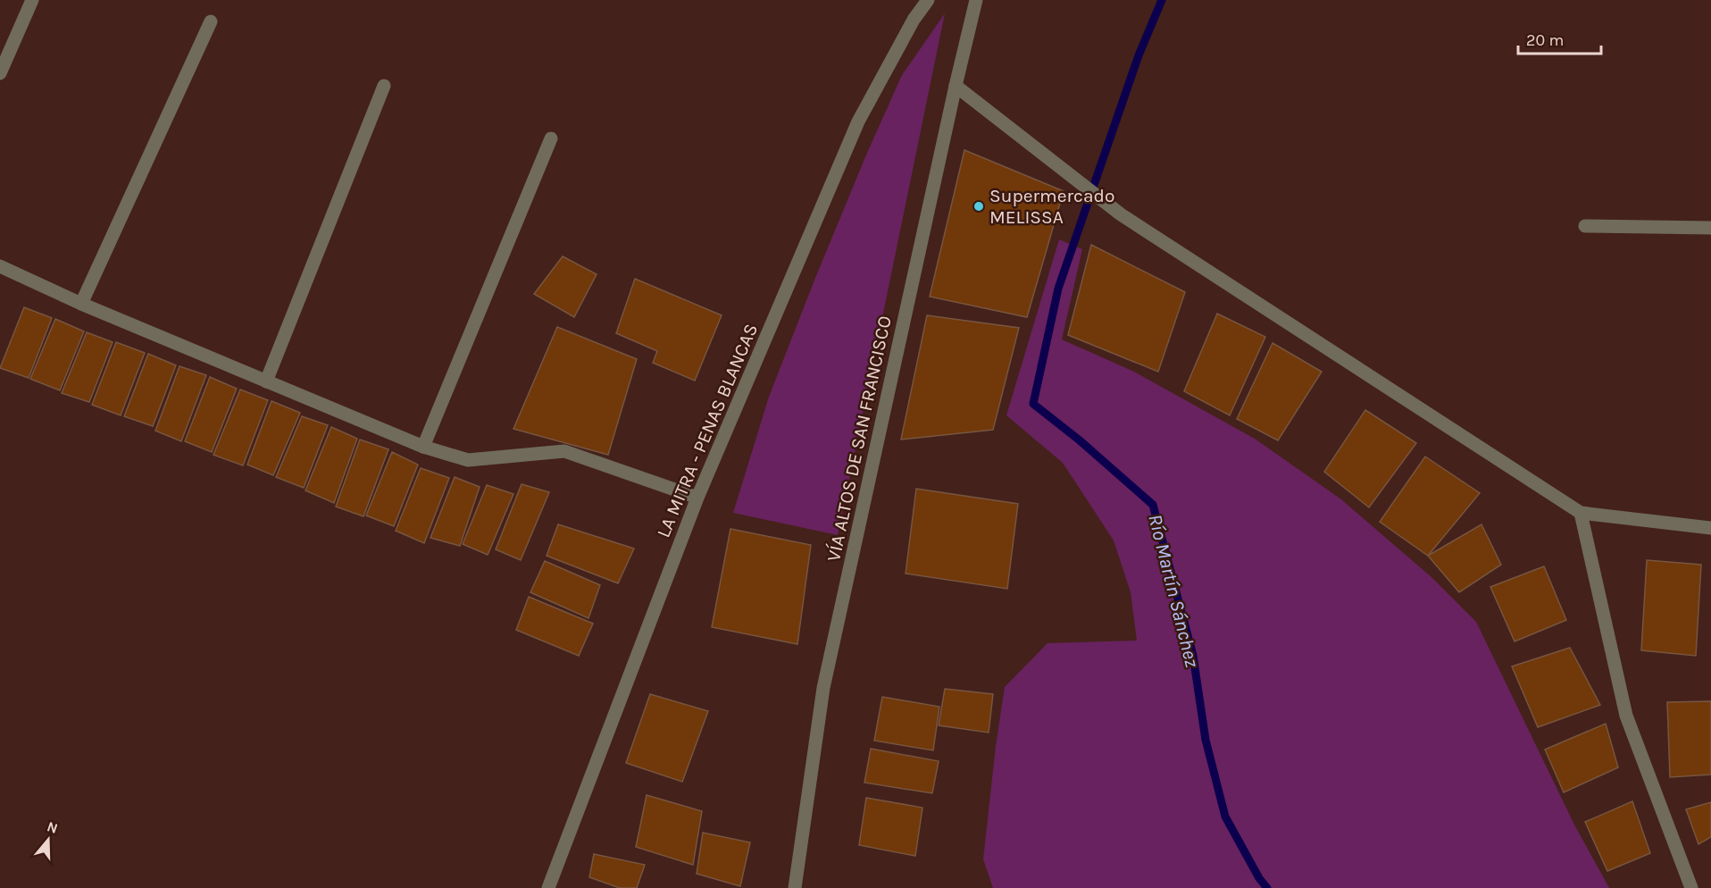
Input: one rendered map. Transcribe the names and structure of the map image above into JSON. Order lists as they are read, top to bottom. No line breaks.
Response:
{"streets":{"street":["LA MITRA - PENAS BLANCAS","VÍA ALTOS DE SAN FRANCISCO"]},"water":["Río Martín Sánchez"],"places":["Supermercado MELISSA"],"scale_bar":"20 m","north":"top"}
